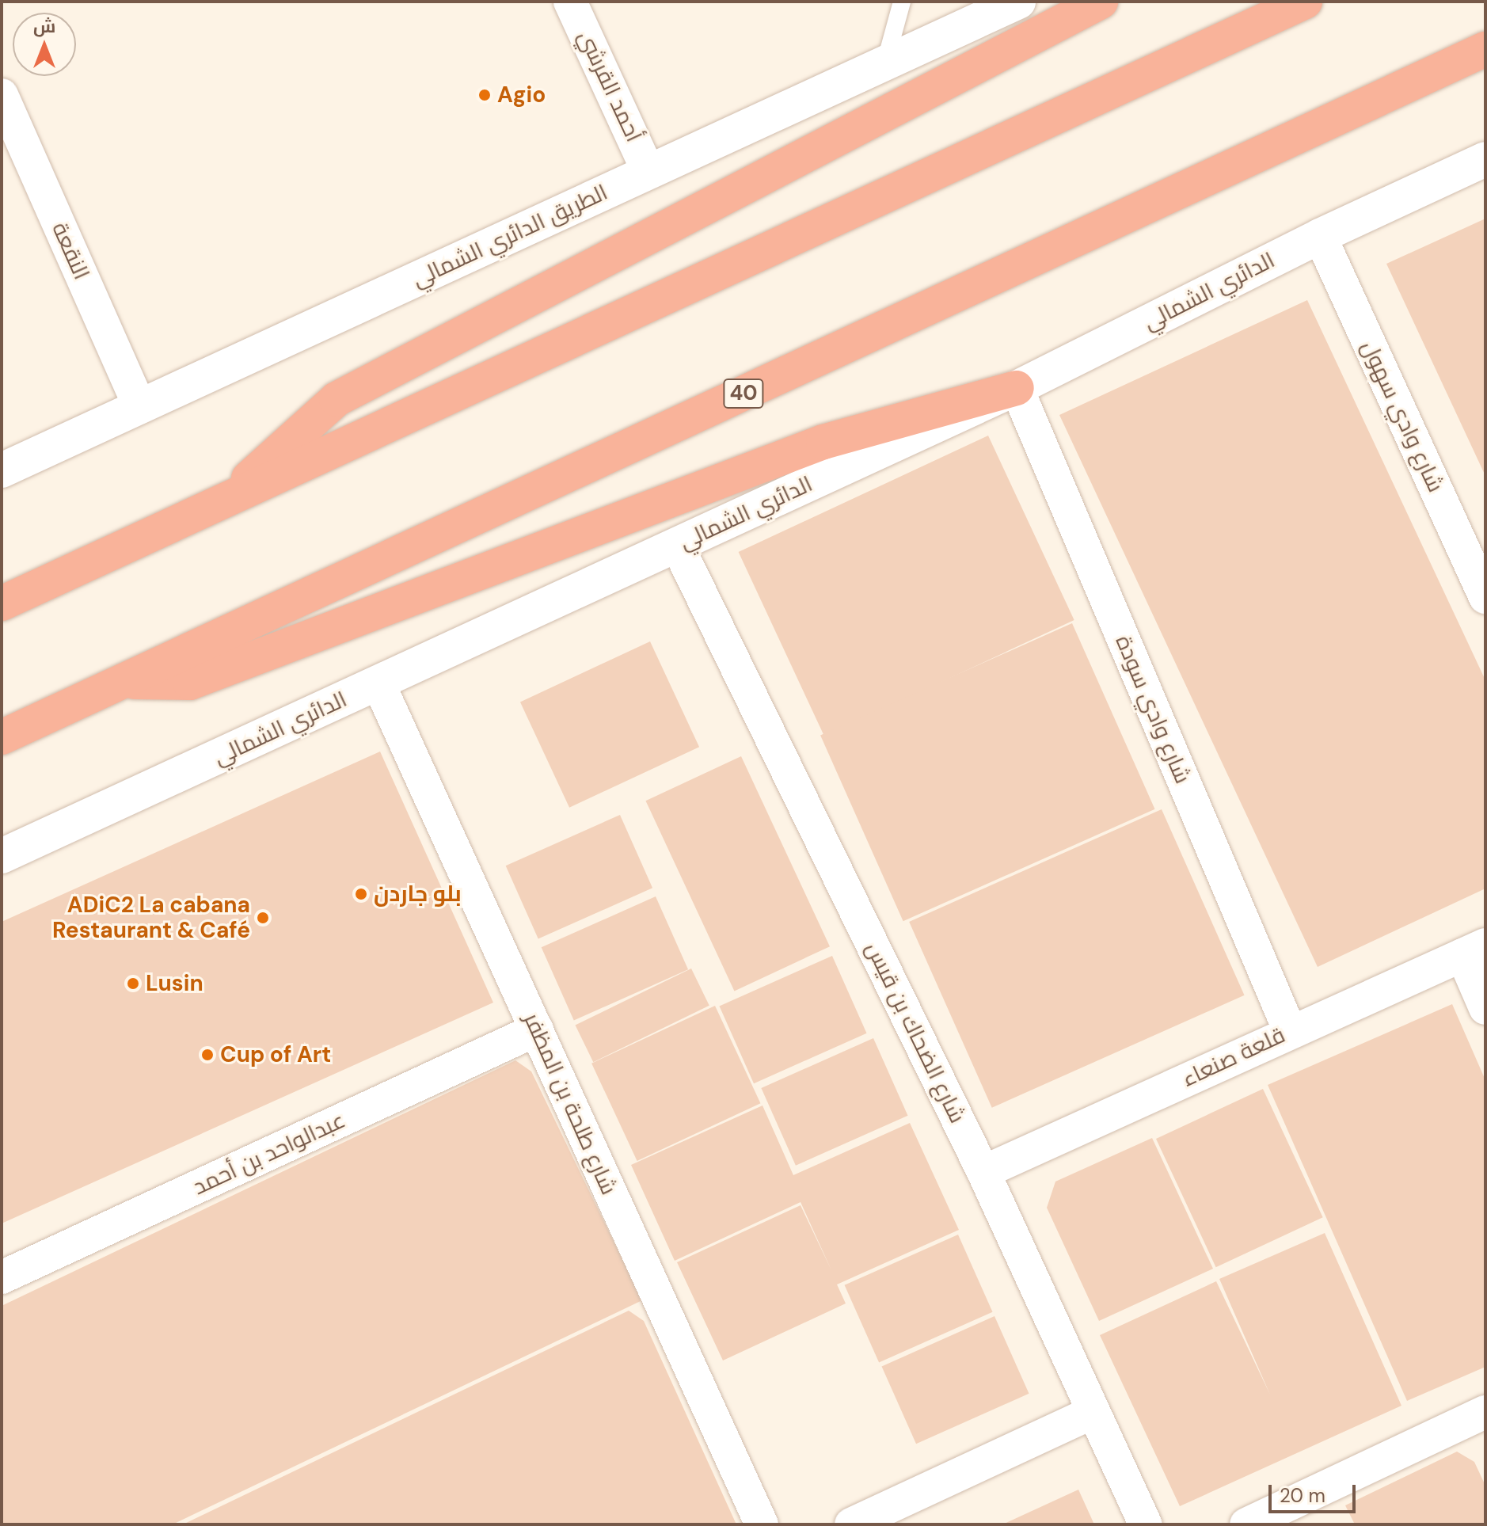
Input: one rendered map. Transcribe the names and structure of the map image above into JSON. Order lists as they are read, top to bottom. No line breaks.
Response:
{"streets":{"highway":["40"],"main road":["الطريق الدائري الشمالي","الدائري الشمالي"],"street":["أحمد القرشي","النقعة","شارع وادي سهول","شارع وادي سودة","شارع الضحاك بن قيس","قلعة صنعاء","شارع طلحة بن المظفر","عبدالواحد بن أحمد"]},"crossings":[["أحمد القرشي","الطريق الدائري الشمالي"],["الطريق الدائري الشمالي","النقعة"],["الدائري الشمالي","شارع وادي سهول"],["الدائري الشمالي","شارع وادي سودة"],["الدائري الشمالي","شارع الضحاك بن قيس"],["الدائري الشمالي","شارع طلحة بن المظفر"],["شارع وادي سودة","قلعة صنعاء"],["شارع الضحاك بن قيس","قلعة صنعاء"],["شارع طلحة بن المظفر","عبدالواحد بن أحمد"]],"places":["Agio","بلو جاردن","ADiC2 La cabana Restaurant & Café","Lusin","Cup of Art"],"scale_bar":"20 m","north":"top"}
